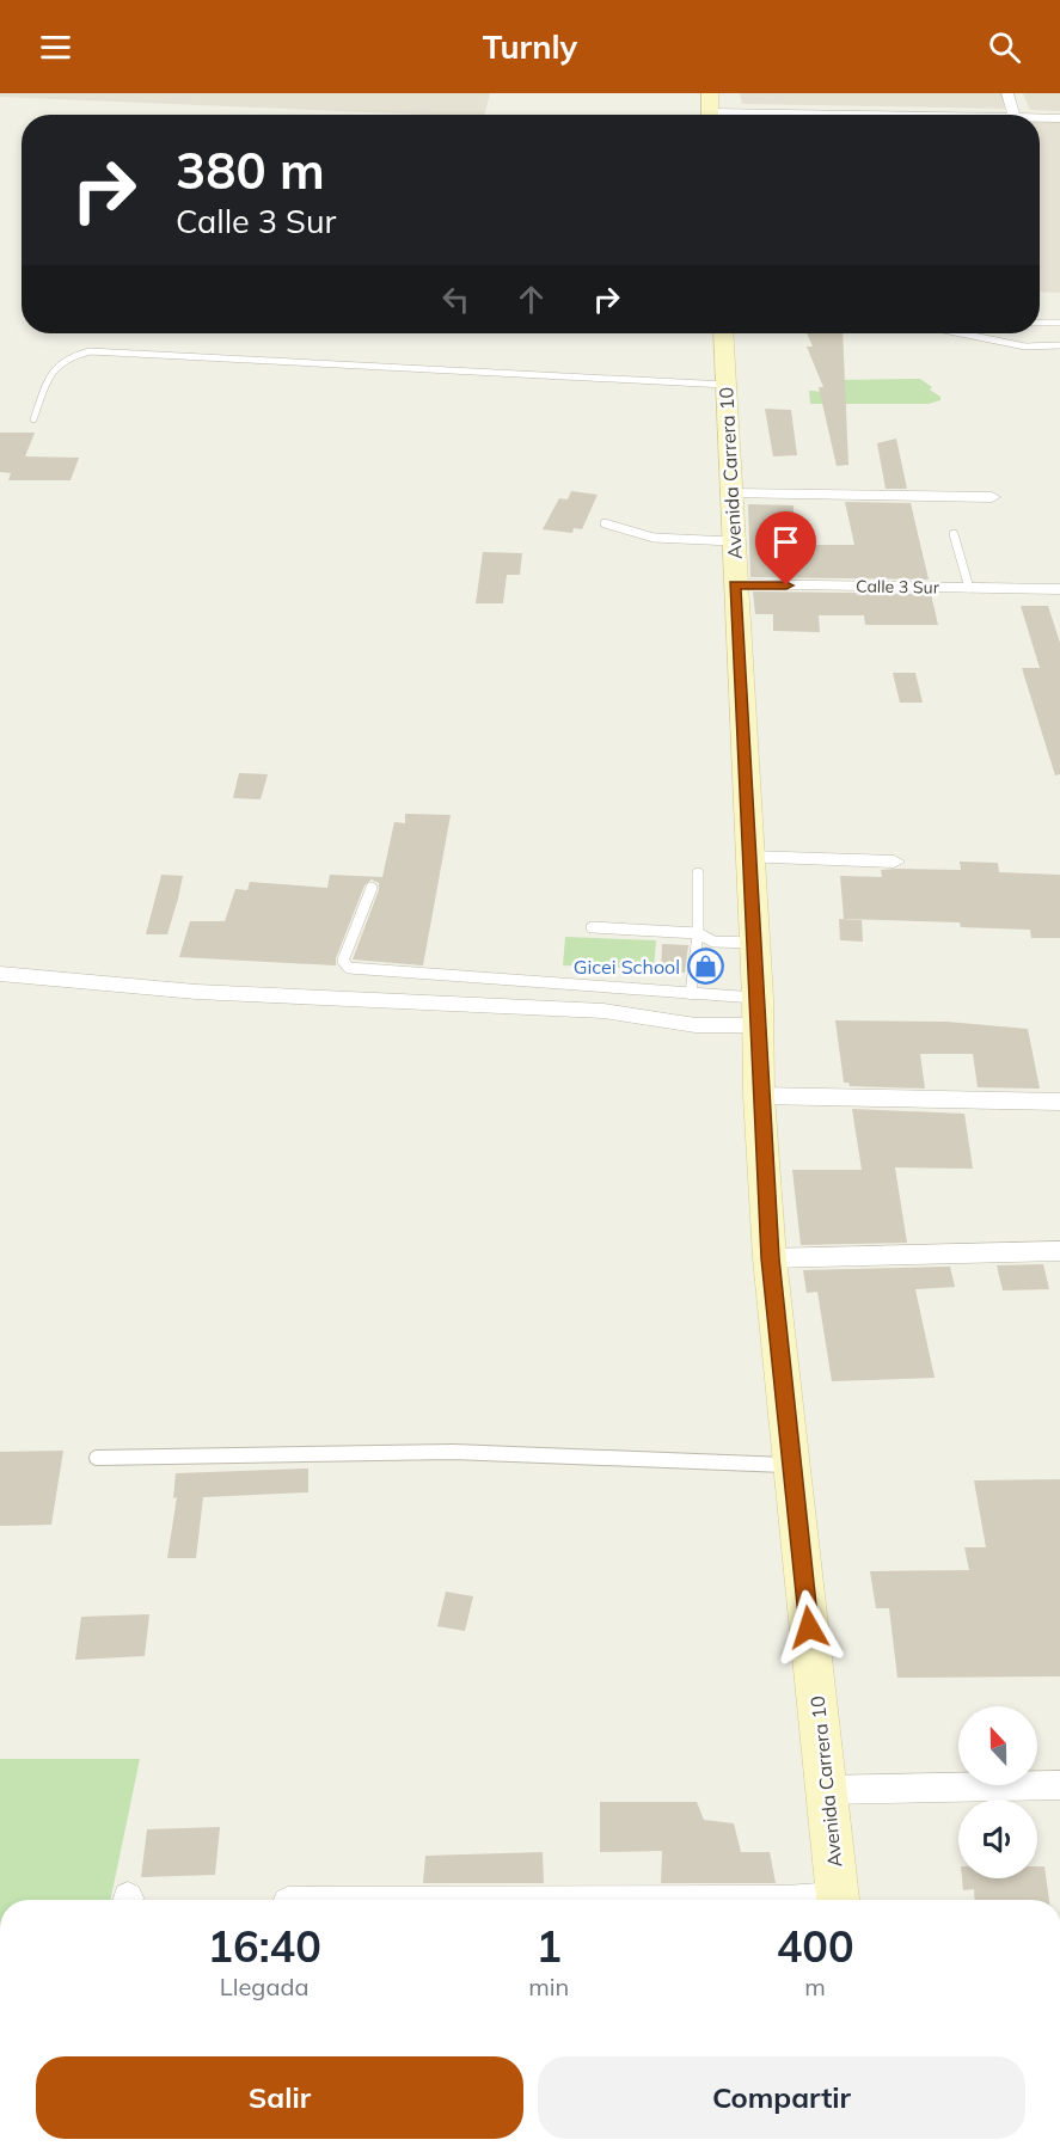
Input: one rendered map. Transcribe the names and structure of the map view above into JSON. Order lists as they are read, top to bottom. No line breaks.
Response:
{"streets":{"street":["Avenida Carrera 10","Calle 3 Sur"]},"crossings":[["Avenida Carrera 10","Calle 3 Sur"]],"places":{"shop":["Gicei School"]},"north":"top","page":{"header":"Turnly","turn":["380 m","Calle 3 Sur"],"eta":["16:40","Llegada","1","min","400","m"],"buttons":["Salir","Compartir"]}}
